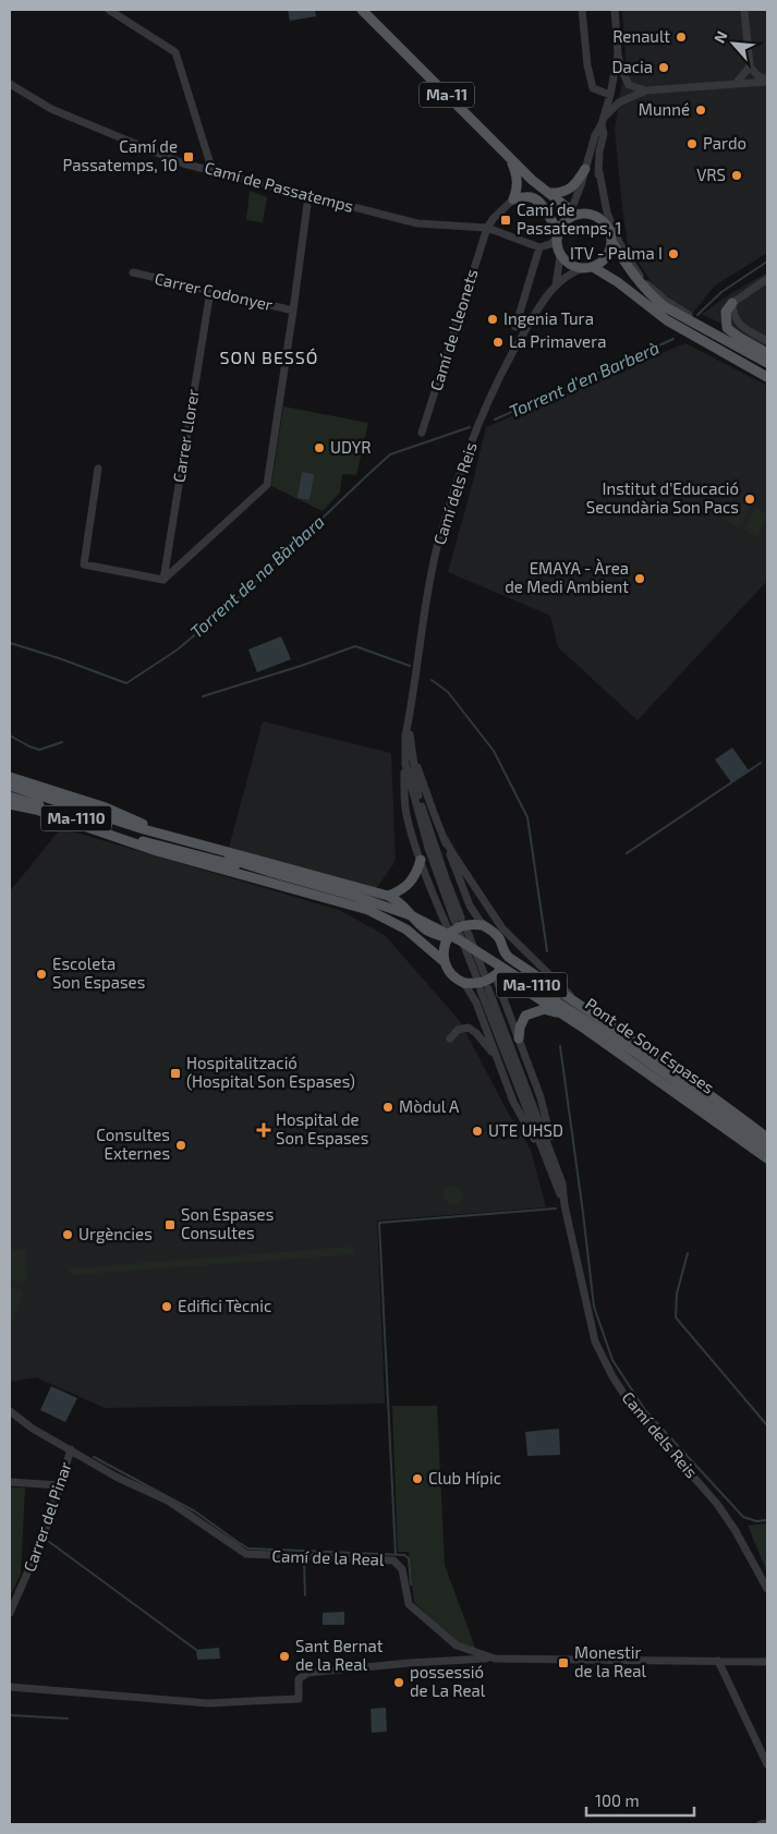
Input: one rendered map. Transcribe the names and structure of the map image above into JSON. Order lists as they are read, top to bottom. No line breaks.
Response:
{"streets":{"main road":["Ma-11","Ma-1110","Pont de Son Espases"],"street":["Camí de Passatemps","Carrer Codonyer","Camí de Lleonets","Carrer Llorer","Camí dels Reis","Carrer del Pinar","Camí de la Real"]},"crossings":[["Camí de Passatemps","Camí de Lleonets"],["Carrer Codonyer","Carrer Llorer"],["Ma-1110","Pont de Son Espases"],["Carrer del Pinar","Camí de la Real"]],"districts":["SON BESSÓ"],"water":["Torrent d'en Barberà","Torrent de na Bàrbara"],"places":{"other":["Renault","Dacia","Munné","Pardo","VRS","ITV - Palma I","Ingenia Tura","La Primavera","UDYR","Institut d'Educació Secundària Son Pacs","EMAYA - Àrea de Medi Ambient","Escoleta Son Espases","Mòdul A","UTE UHSD","Consultes Externes","Urgències","Edifici Tècnic","Club Hípic","Sant Bernat de la Real","possessió de La Real"],"transit":["Camí de Passatemps, 10","Camí de Passatemps, 1","Hospitalització (Hospital Son Espases)","Son Espases Consultes","Monestir de la Real"],"health":["Hospital de Son Espases"]},"scale_bar":"100 m","north":"top left"}
